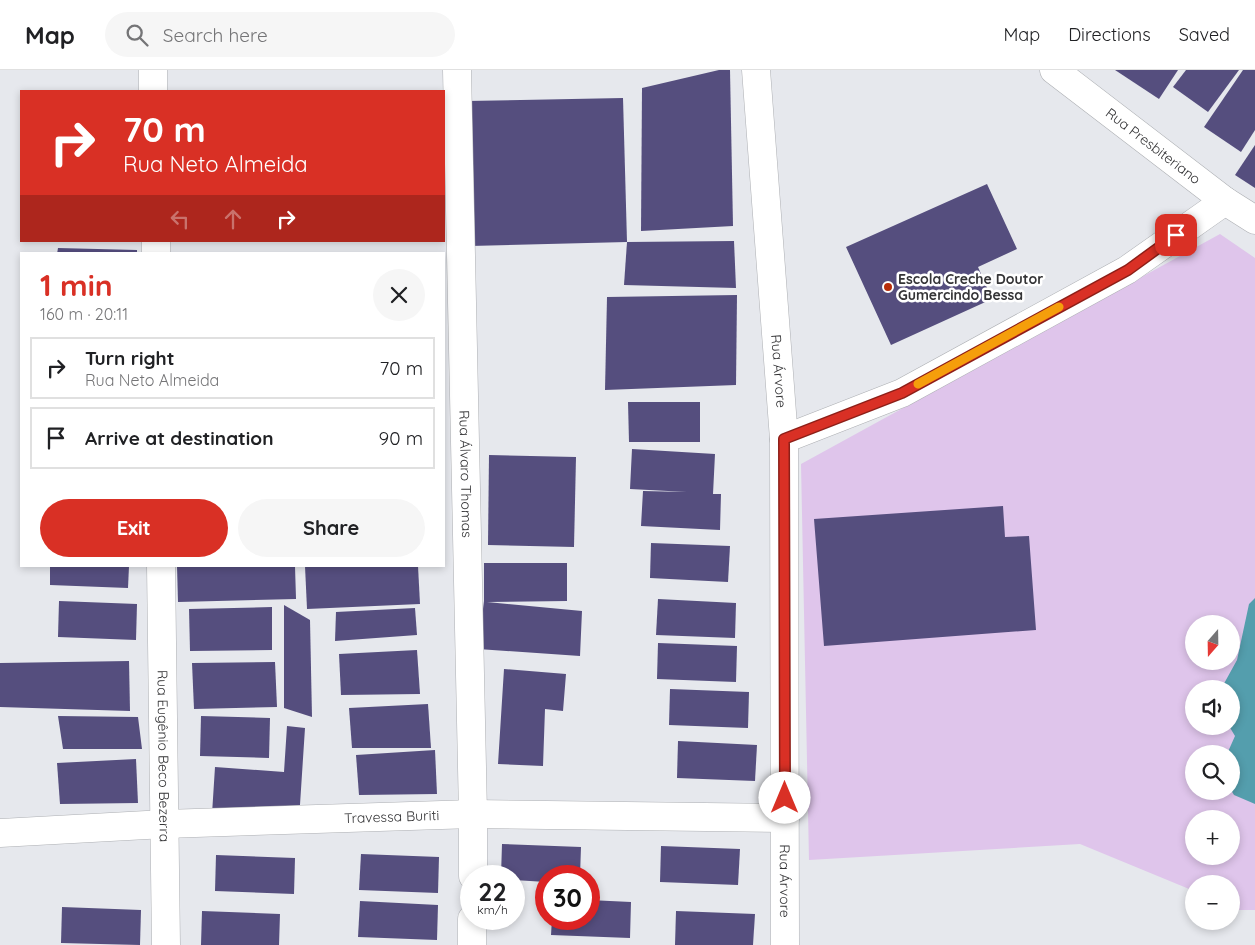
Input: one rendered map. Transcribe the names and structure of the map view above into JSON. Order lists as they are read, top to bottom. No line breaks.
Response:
{"streets":{"street":["Rua Presbiteriano","Rua Árvore","Rua Álvaro Thomas","Rua Eugênio Beco Bezerra","Travessa Buriti"]},"crossings":[["Rua Árvore","Travessa Buriti"],["Rua Álvaro Thomas","Travessa Buriti"],["Rua Eugênio Beco Bezerra","Travessa Buriti"]],"places":["Escola Creche Doutor Gumercindo Bessa"],"north":"bottom","page":{"header":"Map","search":"Search here","nav":["Map","Directions","Saved"],"turn":["70 m","Rua Neto Almeida"],"heading":["1 min","160 m · 20:11"],"list":[{"name":"Turn right","note":"Rua Neto Almeida","value":"70 m"},{"name":"Arrive at destination","value":"90 m"}],"buttons":["Exit","Share"],"map_buttons":["+","−"],"speed":"22 km/h","limit":"30"}}
